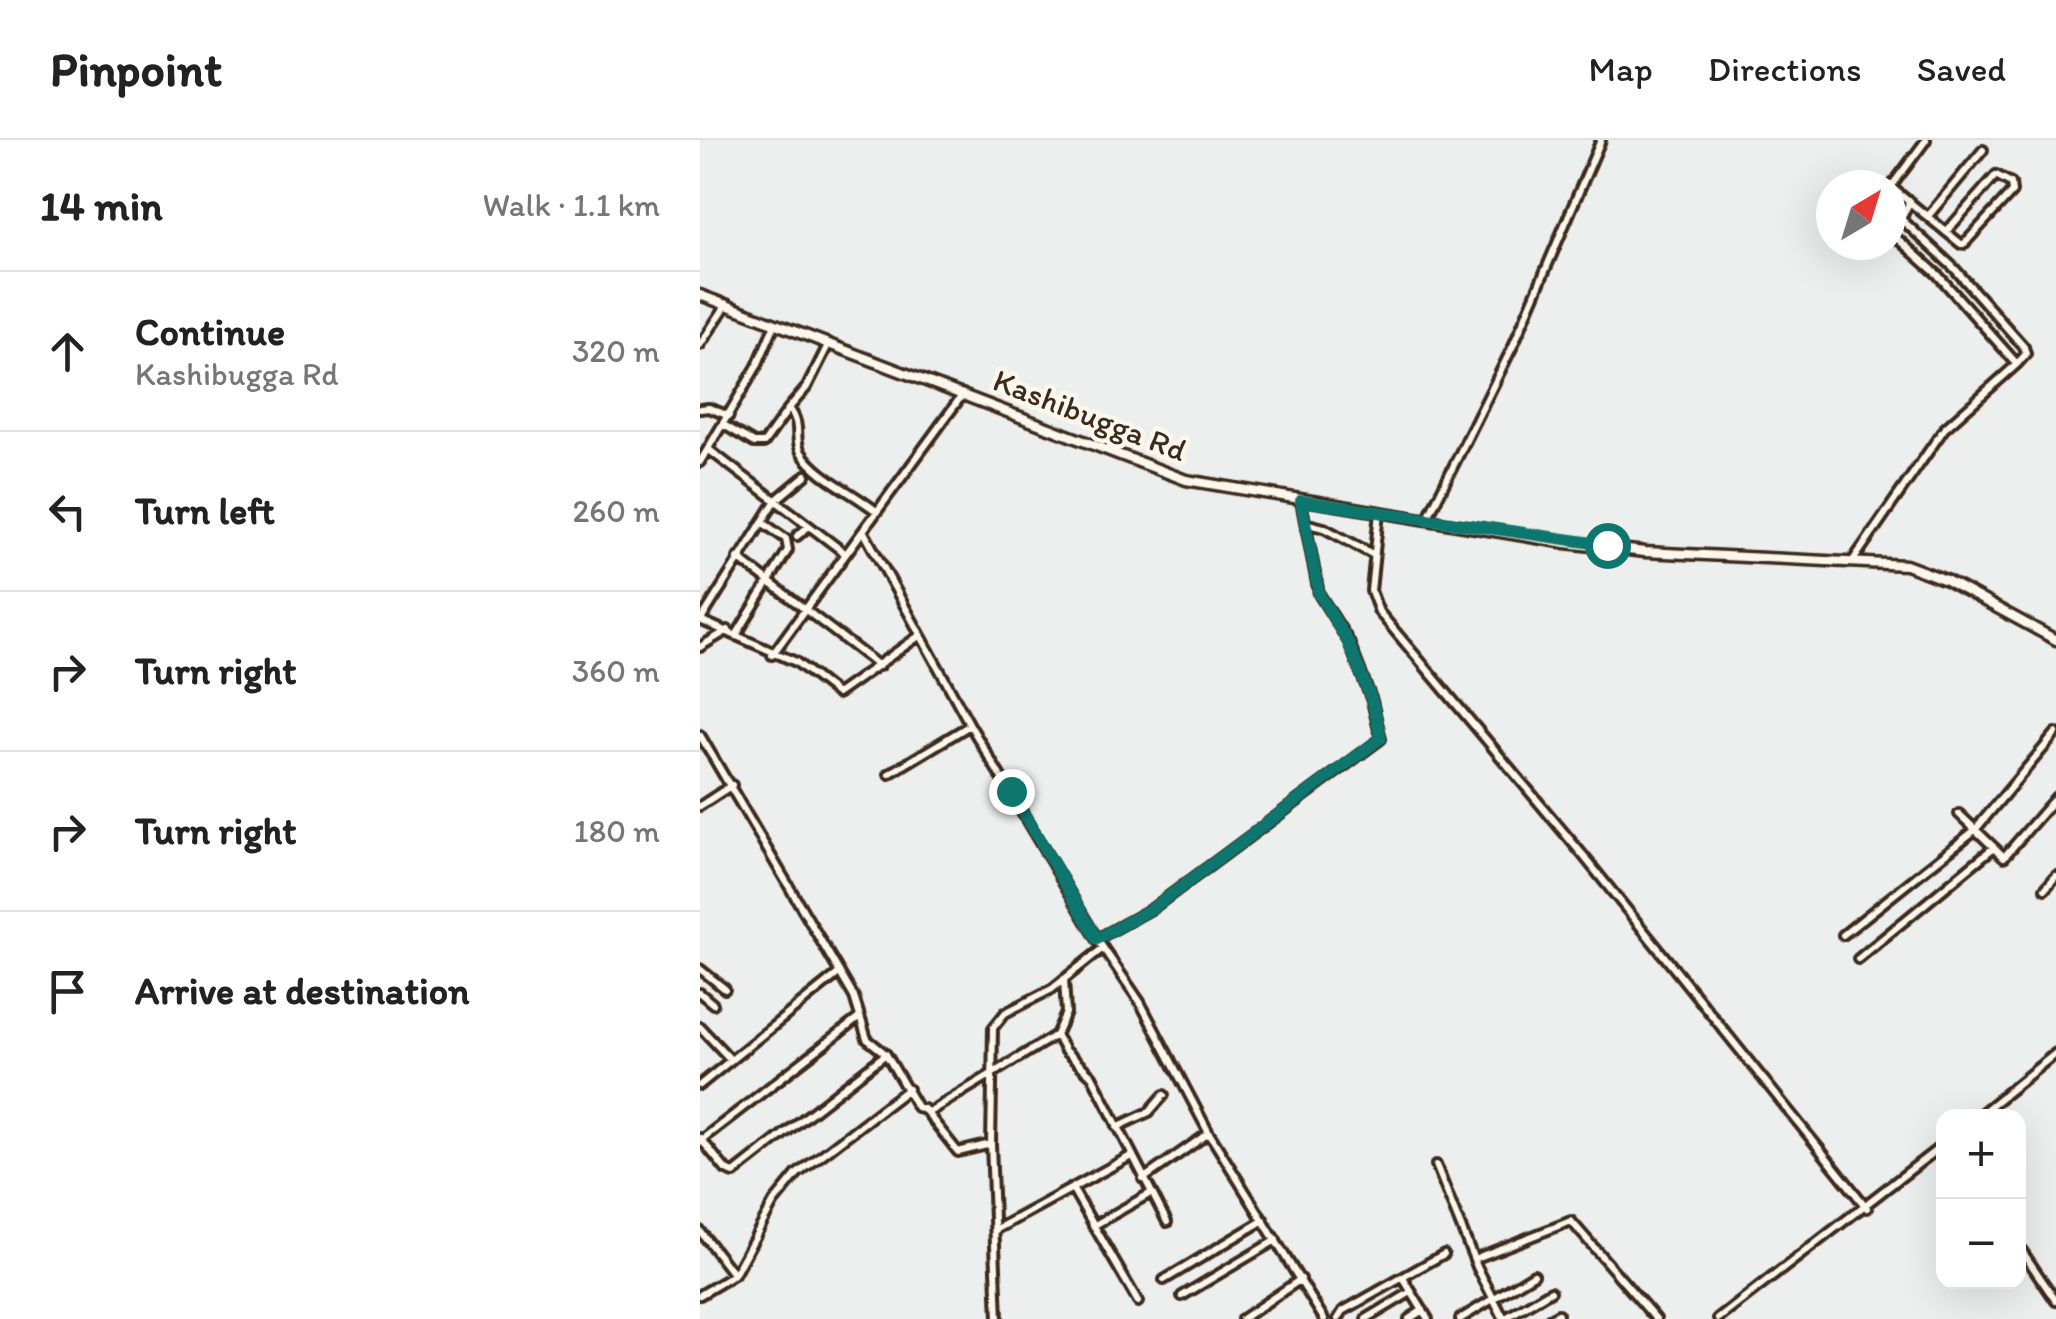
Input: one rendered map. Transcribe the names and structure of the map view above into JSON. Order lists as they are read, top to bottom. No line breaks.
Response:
{"streets":{"main road":["Kashibugga Rd"]},"north":"top right","page":{"header":"Pinpoint","nav":["Map","Directions","Saved"],"heading":["14 min","Walk · 1.1 km"],"list":[["Continue","Kashibugga Rd","320 m"],["Turn left","260 m"],["Turn right","360 m"],["Turn right","180 m"],"Arrive at destination"],"map_buttons":["+","−"]}}
